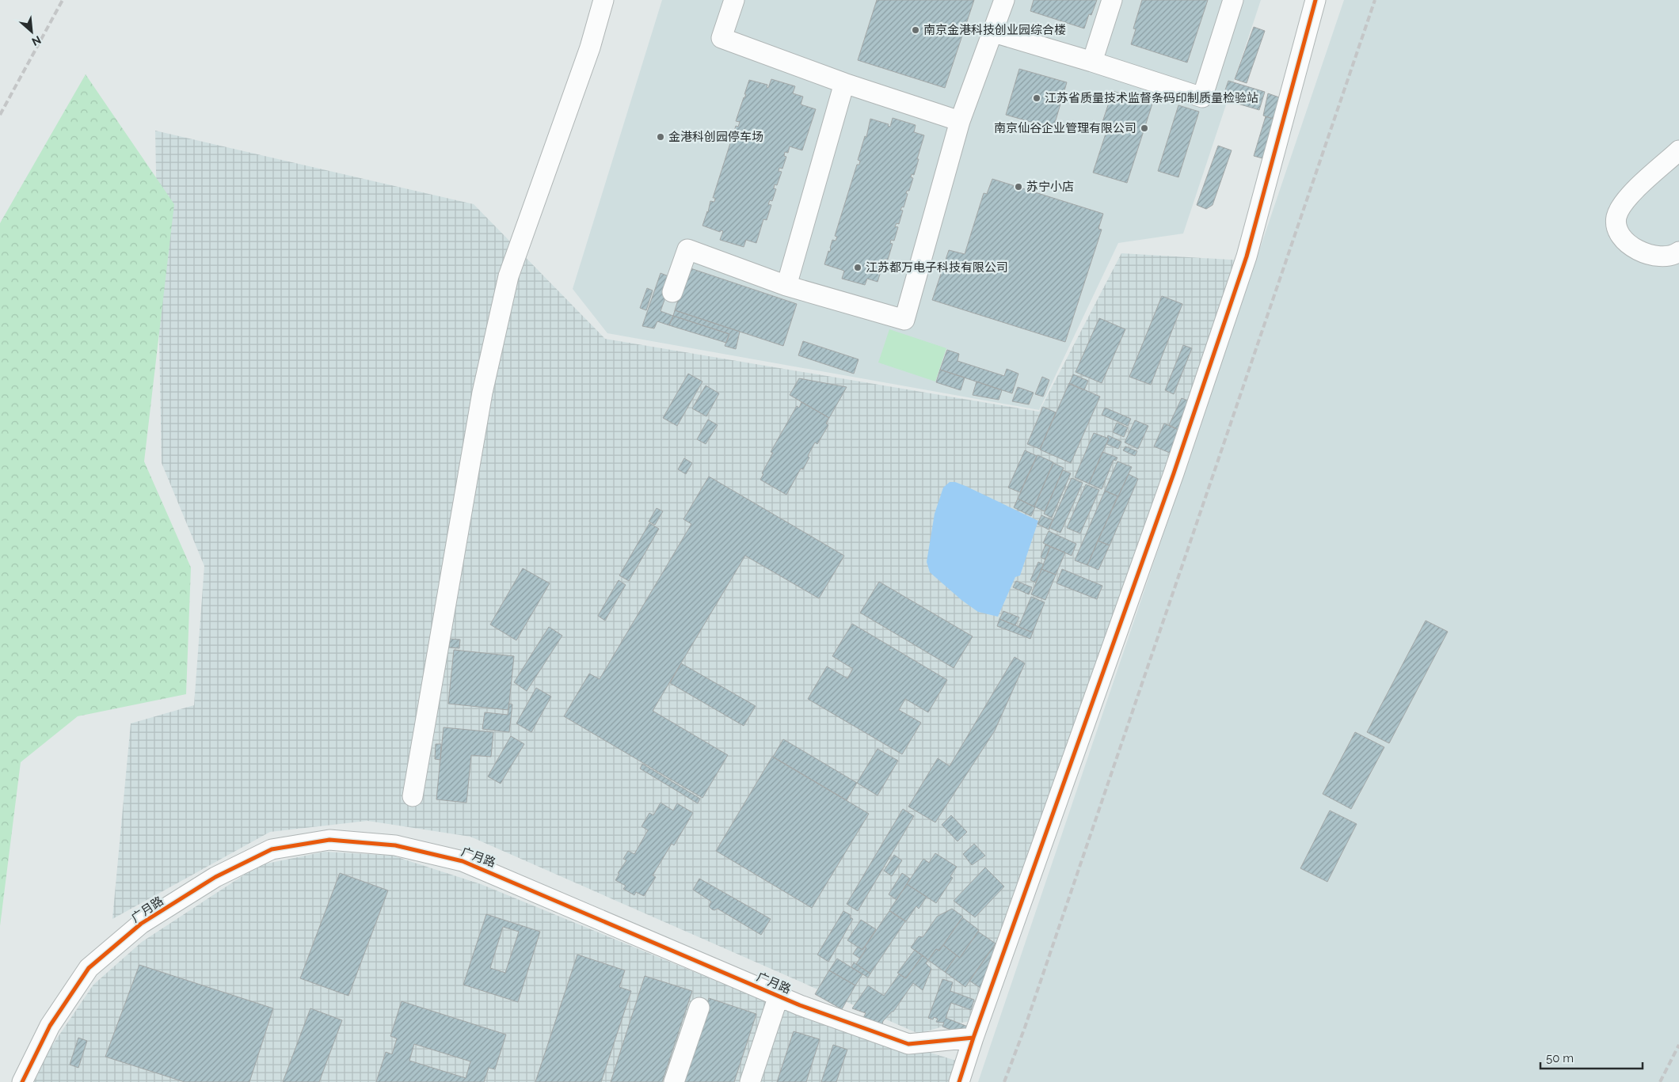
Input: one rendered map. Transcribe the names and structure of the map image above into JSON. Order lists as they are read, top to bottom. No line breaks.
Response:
{"streets":{"street":["广月路"]},"places":["南京金港科技创业园综合楼","江苏省质量技术监督条码印制质量检验站","南京仙谷企业管理有限公司","金港科创园停车场","苏宁小店","江苏都万电子科技有限公司"],"scale_bar":"50 m","north":"bottom right"}
